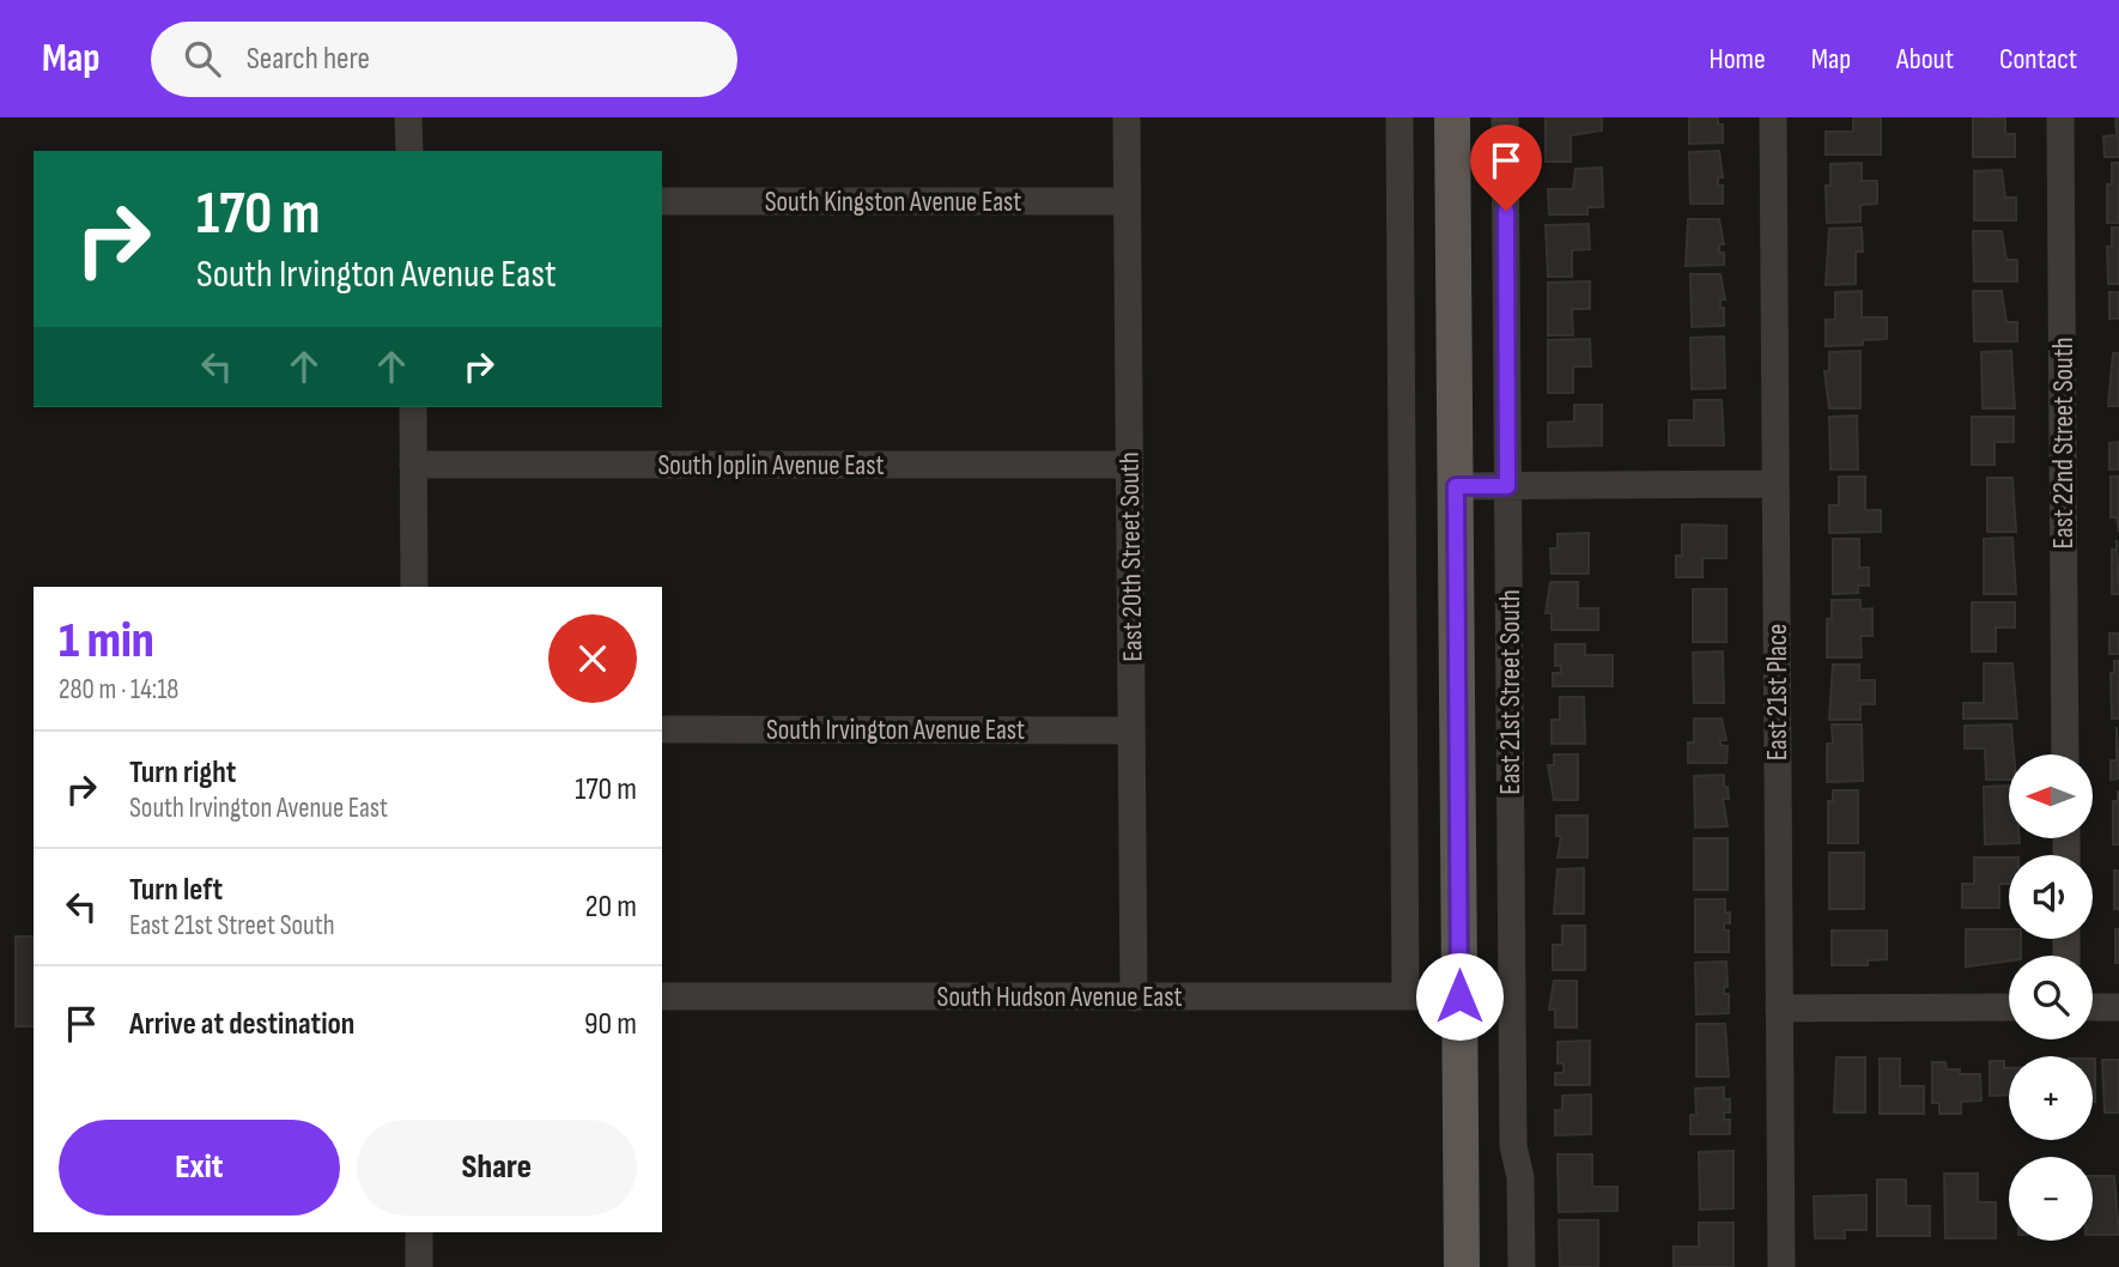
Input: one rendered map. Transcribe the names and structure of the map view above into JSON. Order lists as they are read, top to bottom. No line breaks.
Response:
{"streets":{"main road":["East 21st Street South"],"street":["South Kingston Avenue East","East 22nd Street South","South Joplin Avenue East","East 20th Street South","East 21st Place","South Irvington Avenue East","South Hudson Avenue East"]},"crossings":[["South Kingston Avenue East","East 20th Street South"],["South Joplin Avenue East","East 20th Street South"],["East 20th Street South","South Irvington Avenue East"],["East 20th Street South","South Hudson Avenue East"],["East 21st Street South","South Hudson Avenue East"]],"north":"left","page":{"header":"Map","search":"Search here","nav":["Home","Map","About","Contact"],"turn":["170 m","South Irvington Avenue East"],"heading":["1 min","280 m · 14:18"],"list":[{"name":"Turn right","note":"South Irvington Avenue East","value":"170 m"},{"name":"Turn left","note":"East 21st Street South","value":"20 m"},{"name":"Arrive at destination","value":"90 m"}],"map_buttons":["+","−"],"buttons":["Exit","Share"]}}
